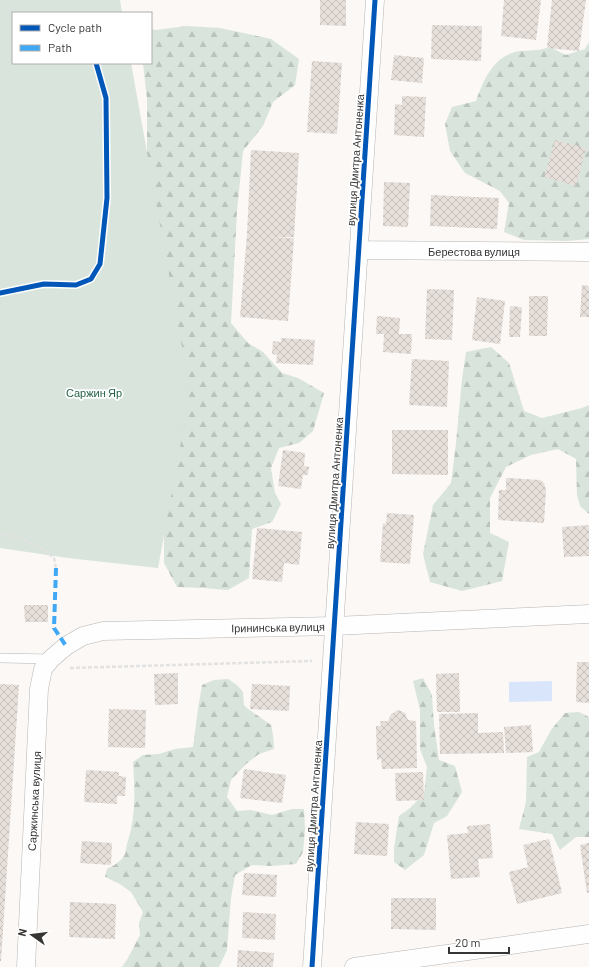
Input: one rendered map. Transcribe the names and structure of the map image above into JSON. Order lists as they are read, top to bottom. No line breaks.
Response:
{"streets":{"street":["вулиця Дмитра Антоненка","Берестова вулиця","Ірининська вулиця","Саржинська вулиця"]},"crossings":[["вулиця Дмитра Антоненка","Берестова вулиця"],["вулиця Дмитра Антоненка","Ірининська вулиця"],["Ірининська вулиця","Саржинська вулиця"]],"parks":["Саржин Яр"],"legend":["Cycle path","Path"],"scale_bar":"20 m","north":"left"}
